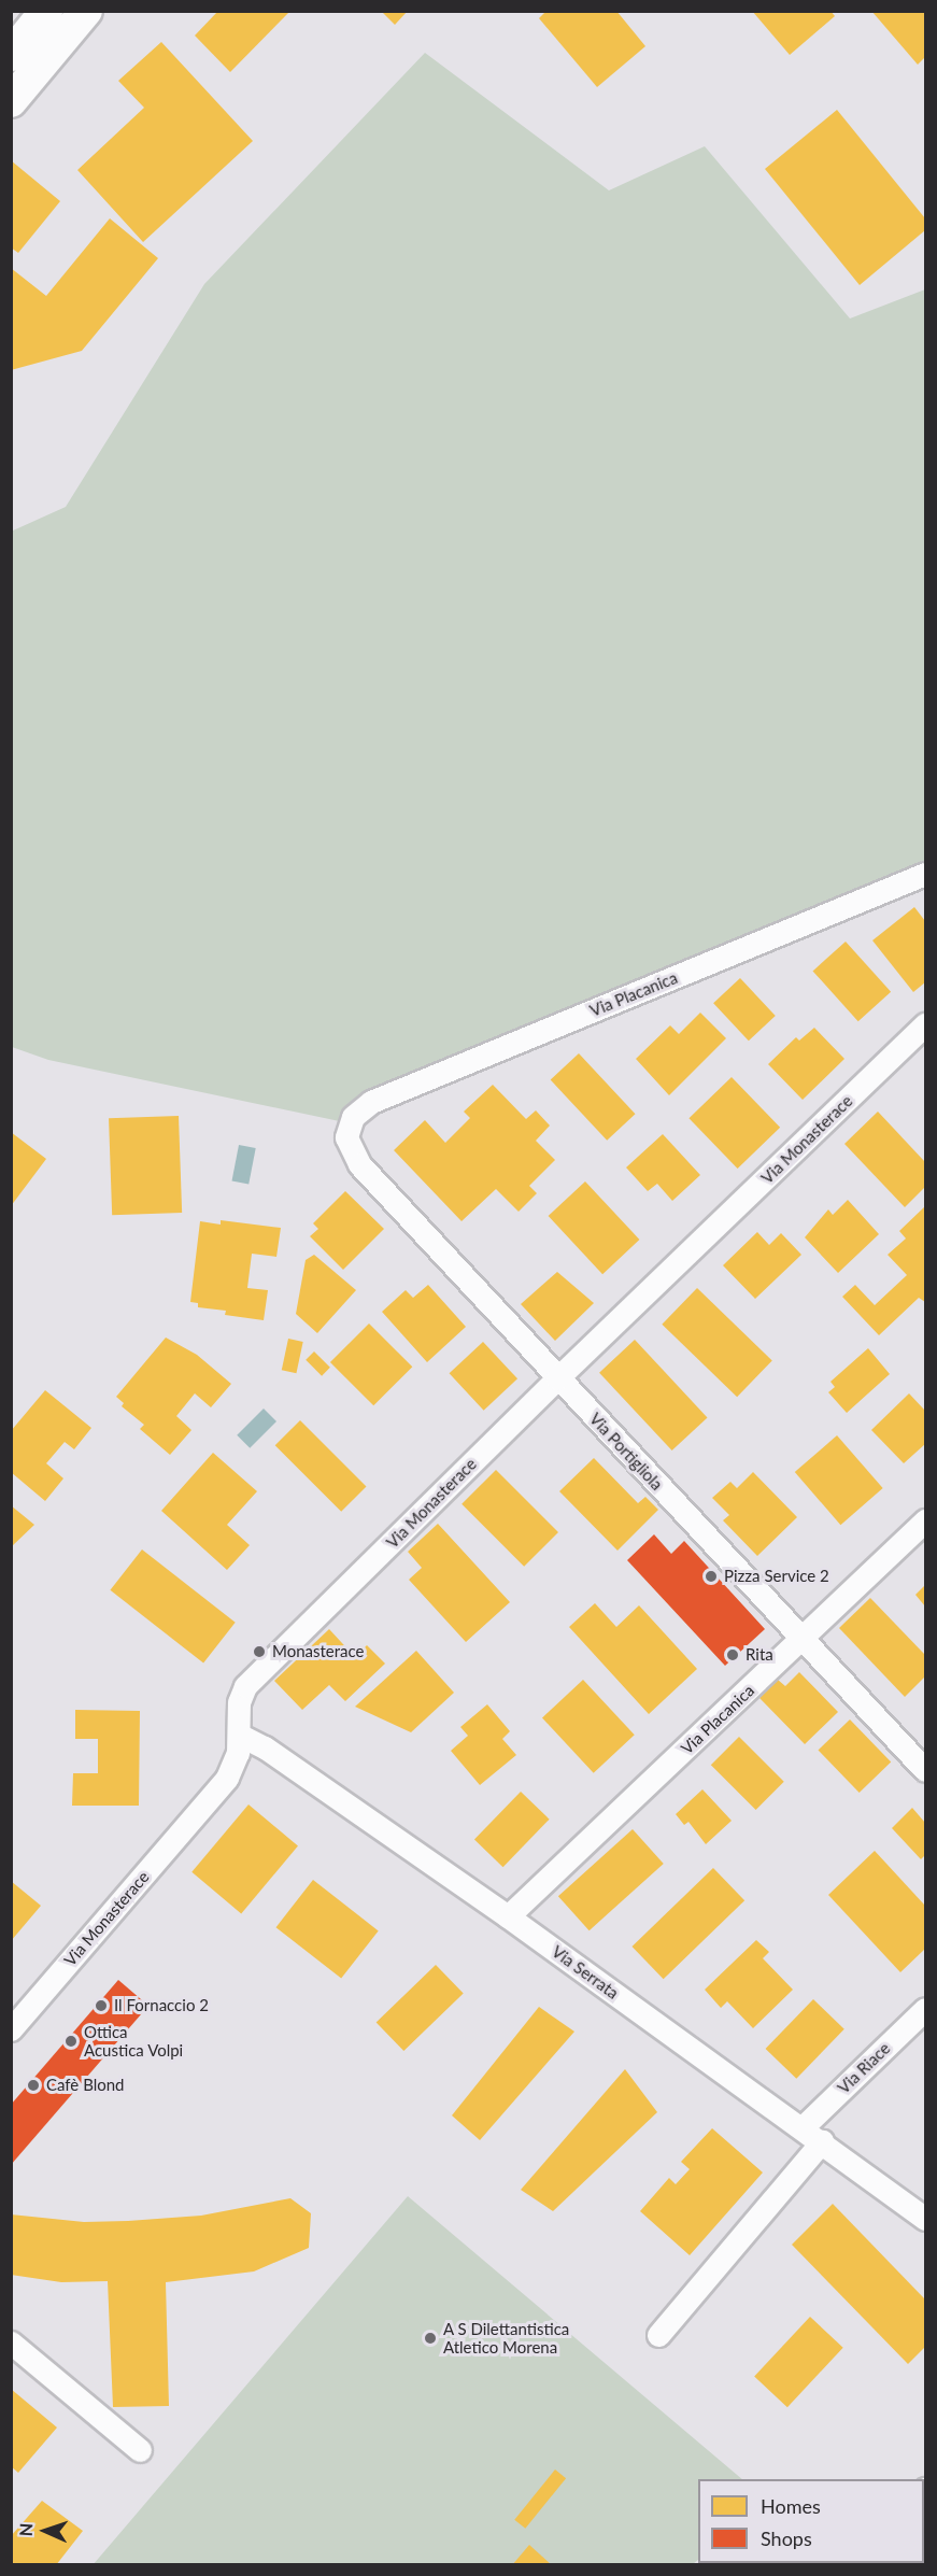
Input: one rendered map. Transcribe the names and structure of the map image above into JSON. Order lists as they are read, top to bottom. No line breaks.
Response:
{"streets":{"street":["Via Placanica","Via Monasterace","Via Portigliola","Via Serrata","Via Riace"]},"crossings":[["Via Placanica","Via Portigliola"],["Via Placanica","Via Serrata"],["Via Monasterace","Via Portigliola"],["Via Monasterace","Via Serrata"],["Via Serrata","Via Riace"]],"places":["Pizza Service 2","Monasterace","Rita","Il Fornaccio 2","Ottica Acustica Volpi","Cafè Blond","A S Dilettantistica Atletico Morena"],"legend":["Homes","Shops"],"north":"left"}
